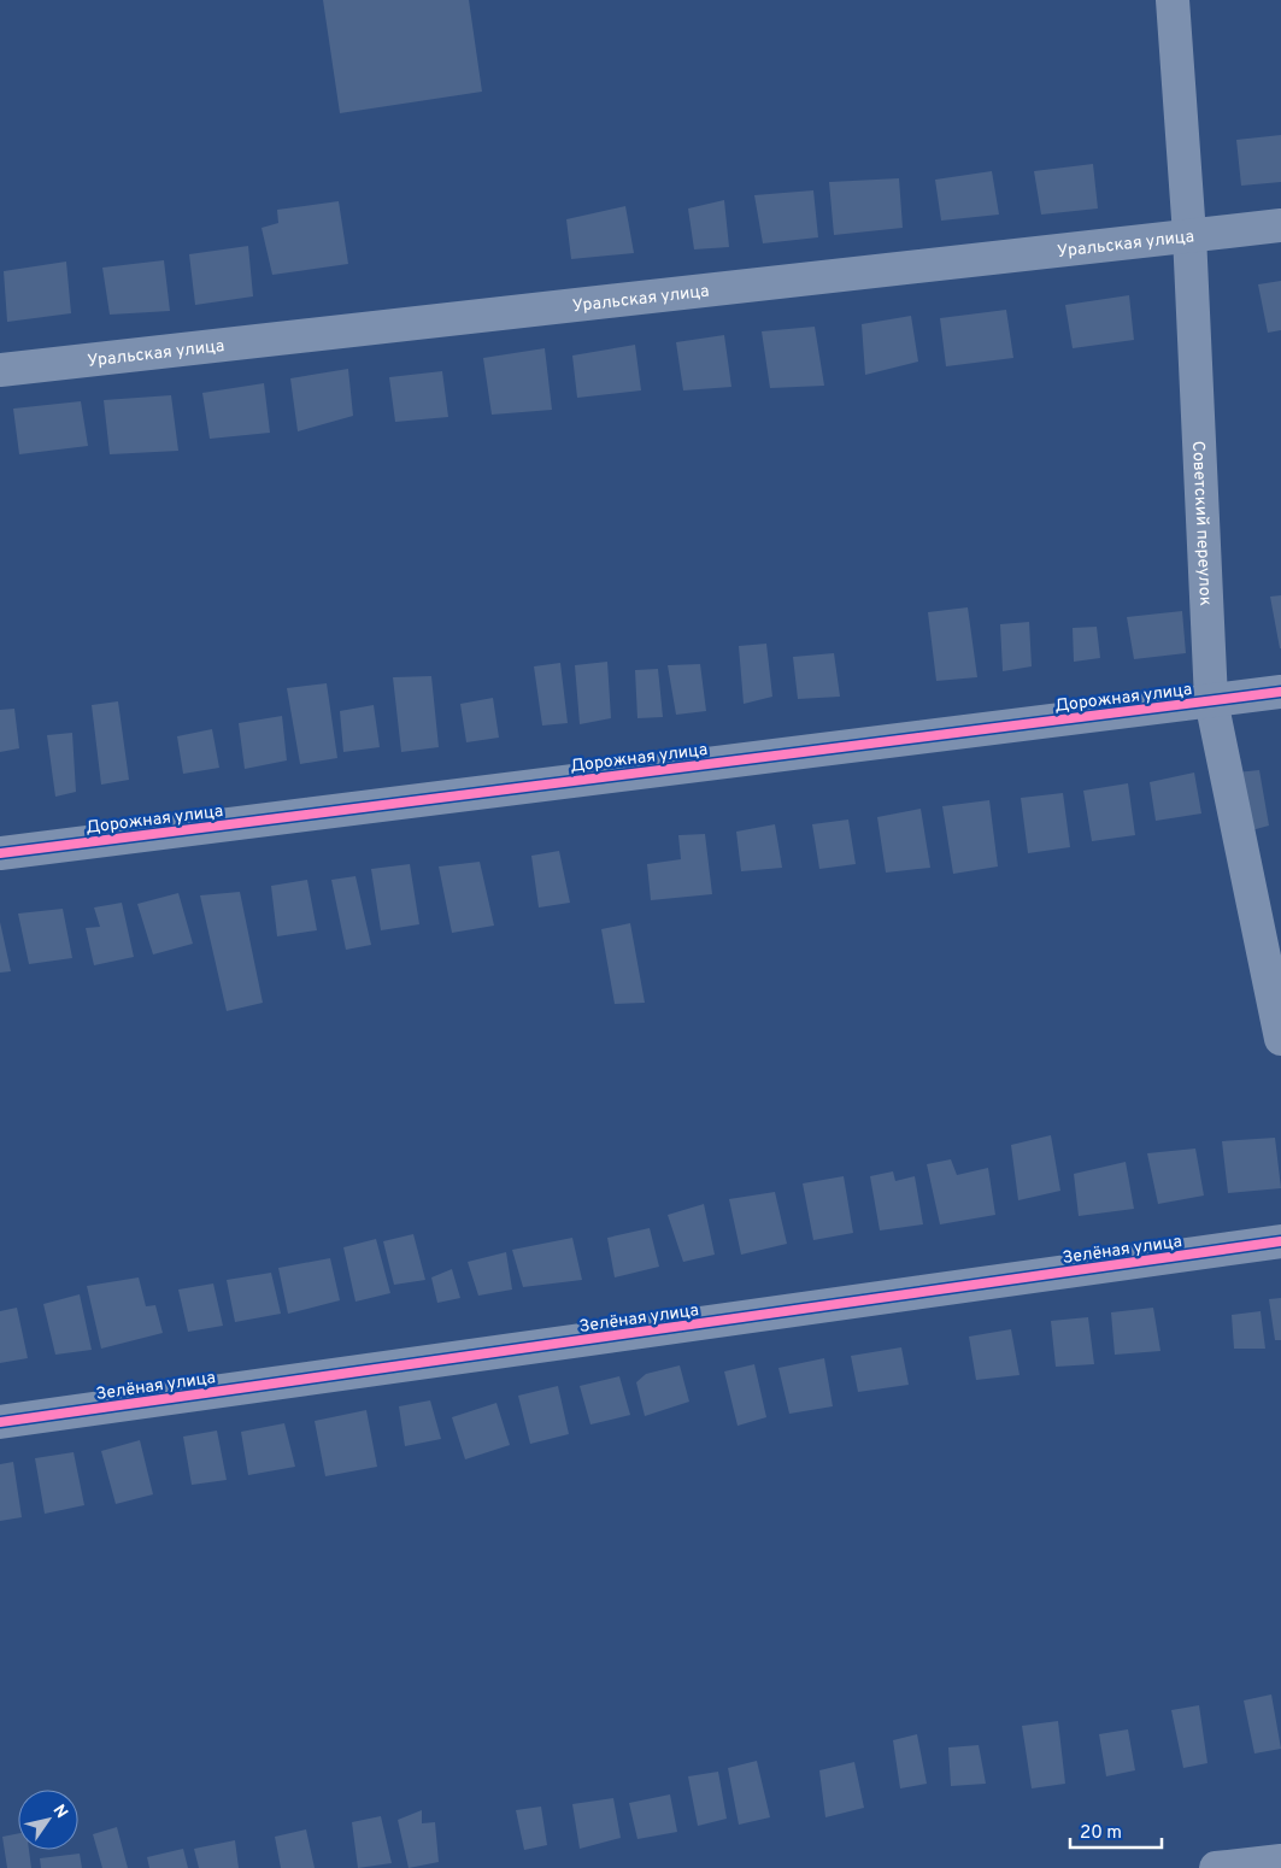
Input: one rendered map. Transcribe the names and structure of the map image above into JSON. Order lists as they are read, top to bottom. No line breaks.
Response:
{"streets":{"street":["Уральская улица","Советский переулок","Дорожная улица","Зелёная улица"]},"crossings":[["Уральская улица","Советский переулок"],["Советский переулок","Дорожная улица"]],"scale_bar":"20 m","north":"top right"}
